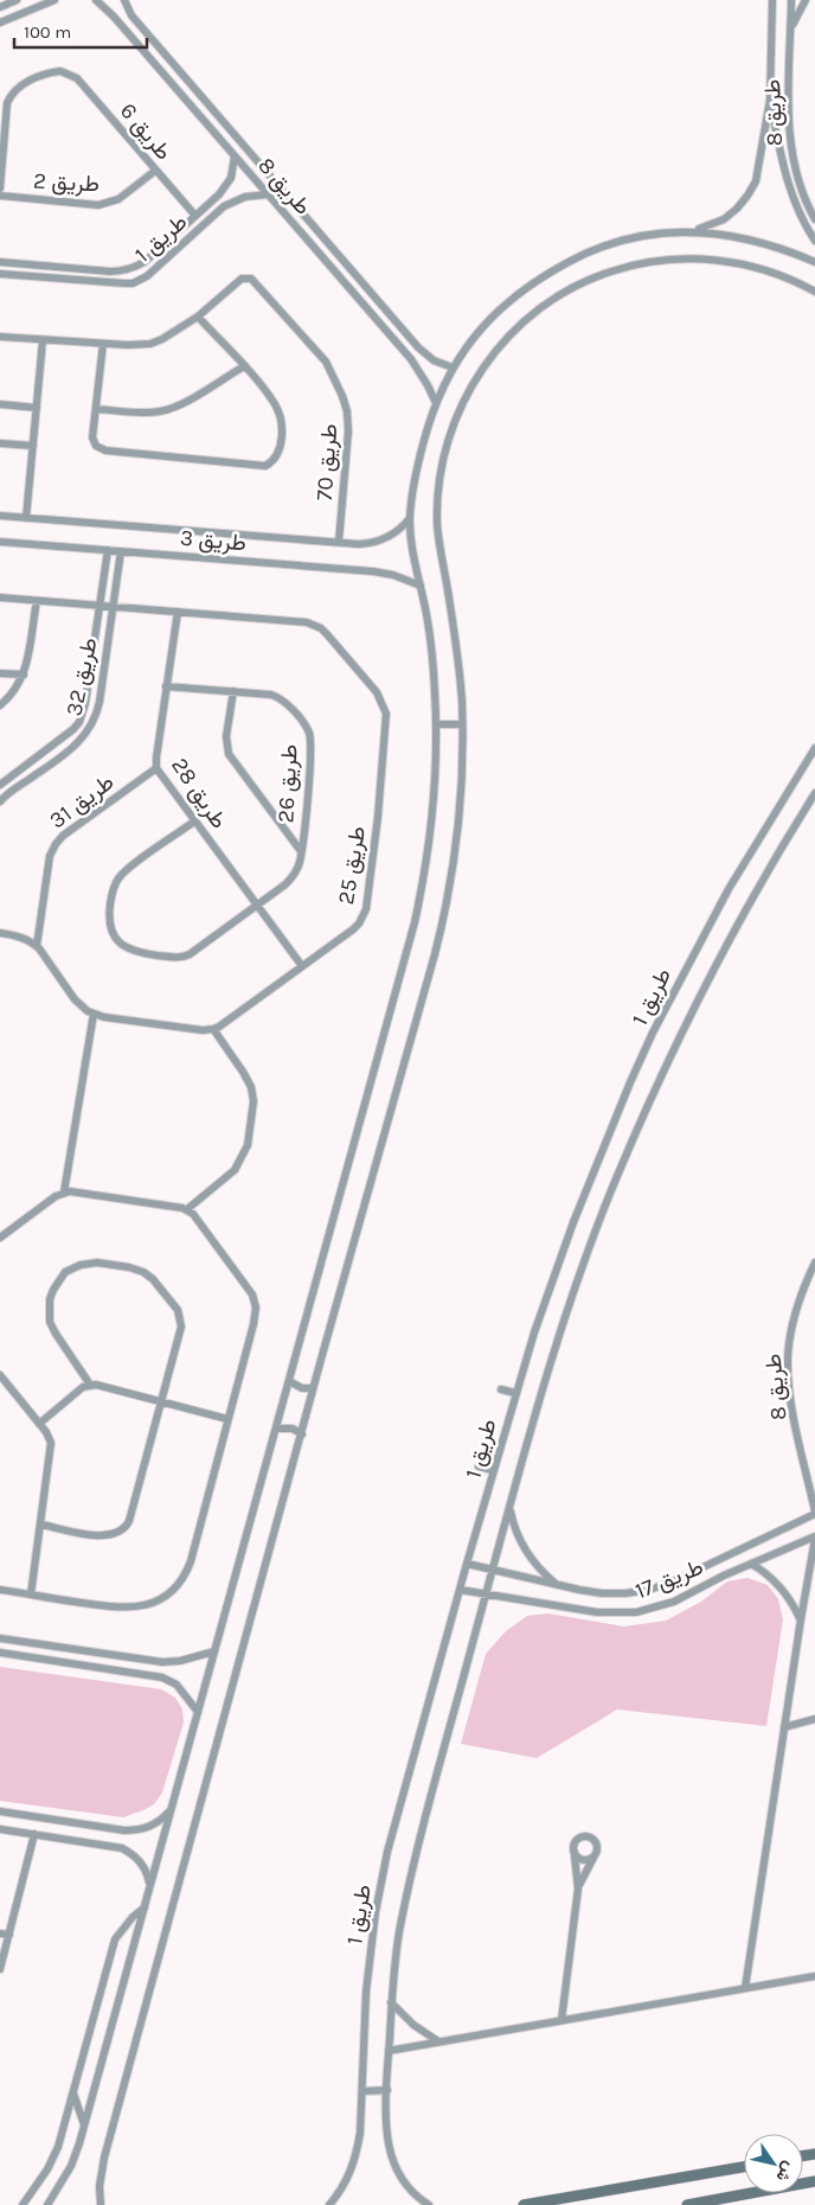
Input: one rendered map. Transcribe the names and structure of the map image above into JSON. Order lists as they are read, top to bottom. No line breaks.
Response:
{"streets":{"street":["طريق 8","طريق 6","طريق 2","طريق 1","طريق 70","طريق 3","طريق 32","طريق 26","طريق 28","طريق 31","طريق 25","طريق 17"]},"crossings":[["طريق 8","طريق 1"],["طريق 8","طريق 17"],["طريق 6","طريق 2"],["طريق 6","طريق 1"],["طريق 1","طريق 17"],["طريق 70","طريق 3"],["طريق 3","طريق 32"],["طريق 32","طريق 25"],["طريق 26","طريق 28"],["طريق 28","طريق 31"],["طريق 28","طريق 25"]],"scale_bar":"100 m","north":"bottom right"}
